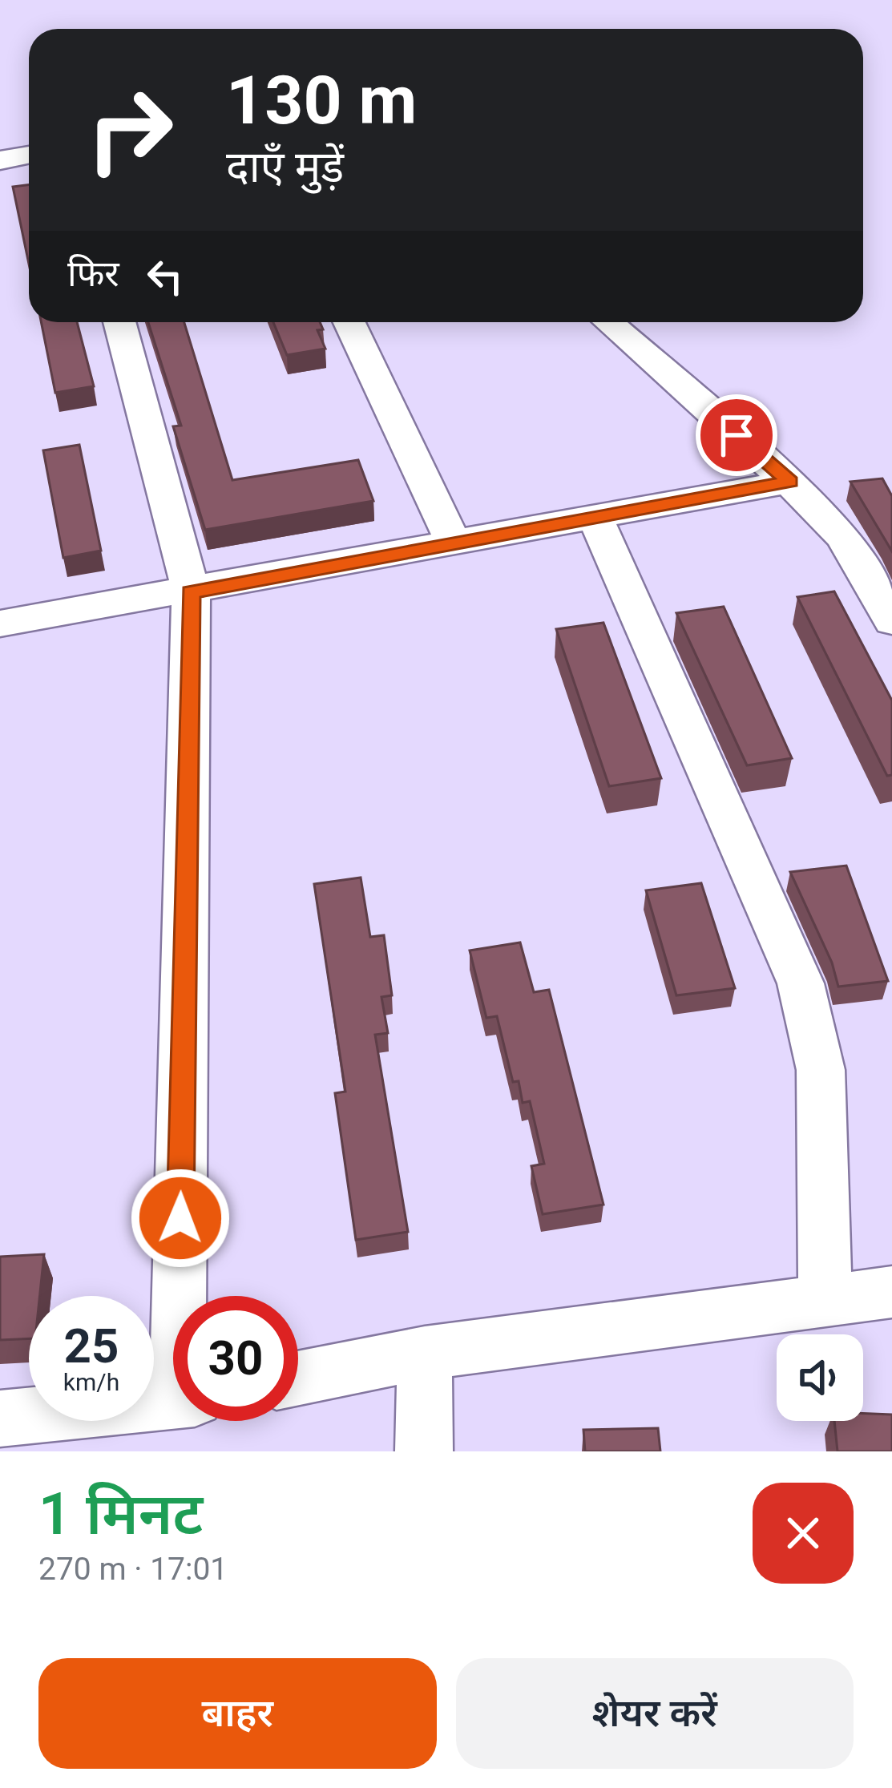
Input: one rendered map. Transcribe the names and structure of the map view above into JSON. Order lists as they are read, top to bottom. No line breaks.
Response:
{"page":{"turn":["130 m","दाएँ मुड़ें"],"then":"फिर","speed":"25 km/h","limit":"30","heading":["1 मिनट","270 m · 17:01"],"buttons":["बाहर","शेयर करें"]}}
